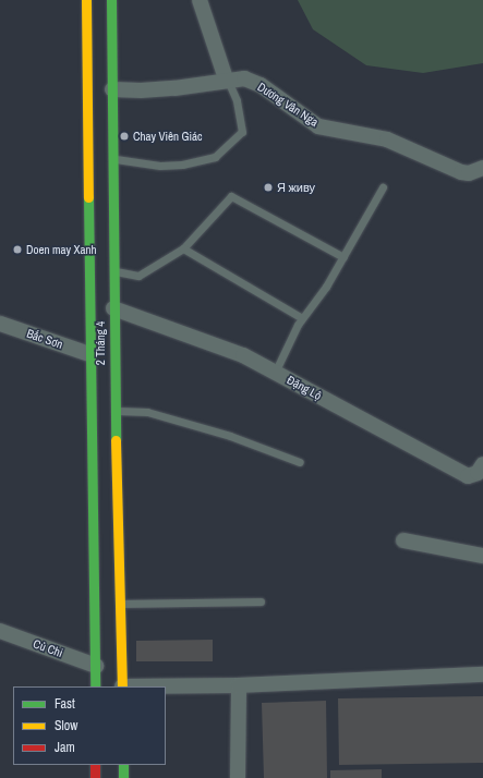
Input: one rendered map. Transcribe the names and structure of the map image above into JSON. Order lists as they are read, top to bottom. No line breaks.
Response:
{"streets":{"main road":["2 Tháng 4"],"street":["Dương Vân Nga","Bắc Sơn","Đặng Lộ","Củ Chi"]},"crossings":[["Dương Vân Nga","2 Tháng 4"],["Bắc Sơn","2 Tháng 4"],["2 Tháng 4","Đặng Lộ"],["2 Tháng 4","Củ Chi"]],"places":["Chay Viên Giác","Я живу","Doen may Xanh"],"legend":["Fast","Slow","Jam"]}
